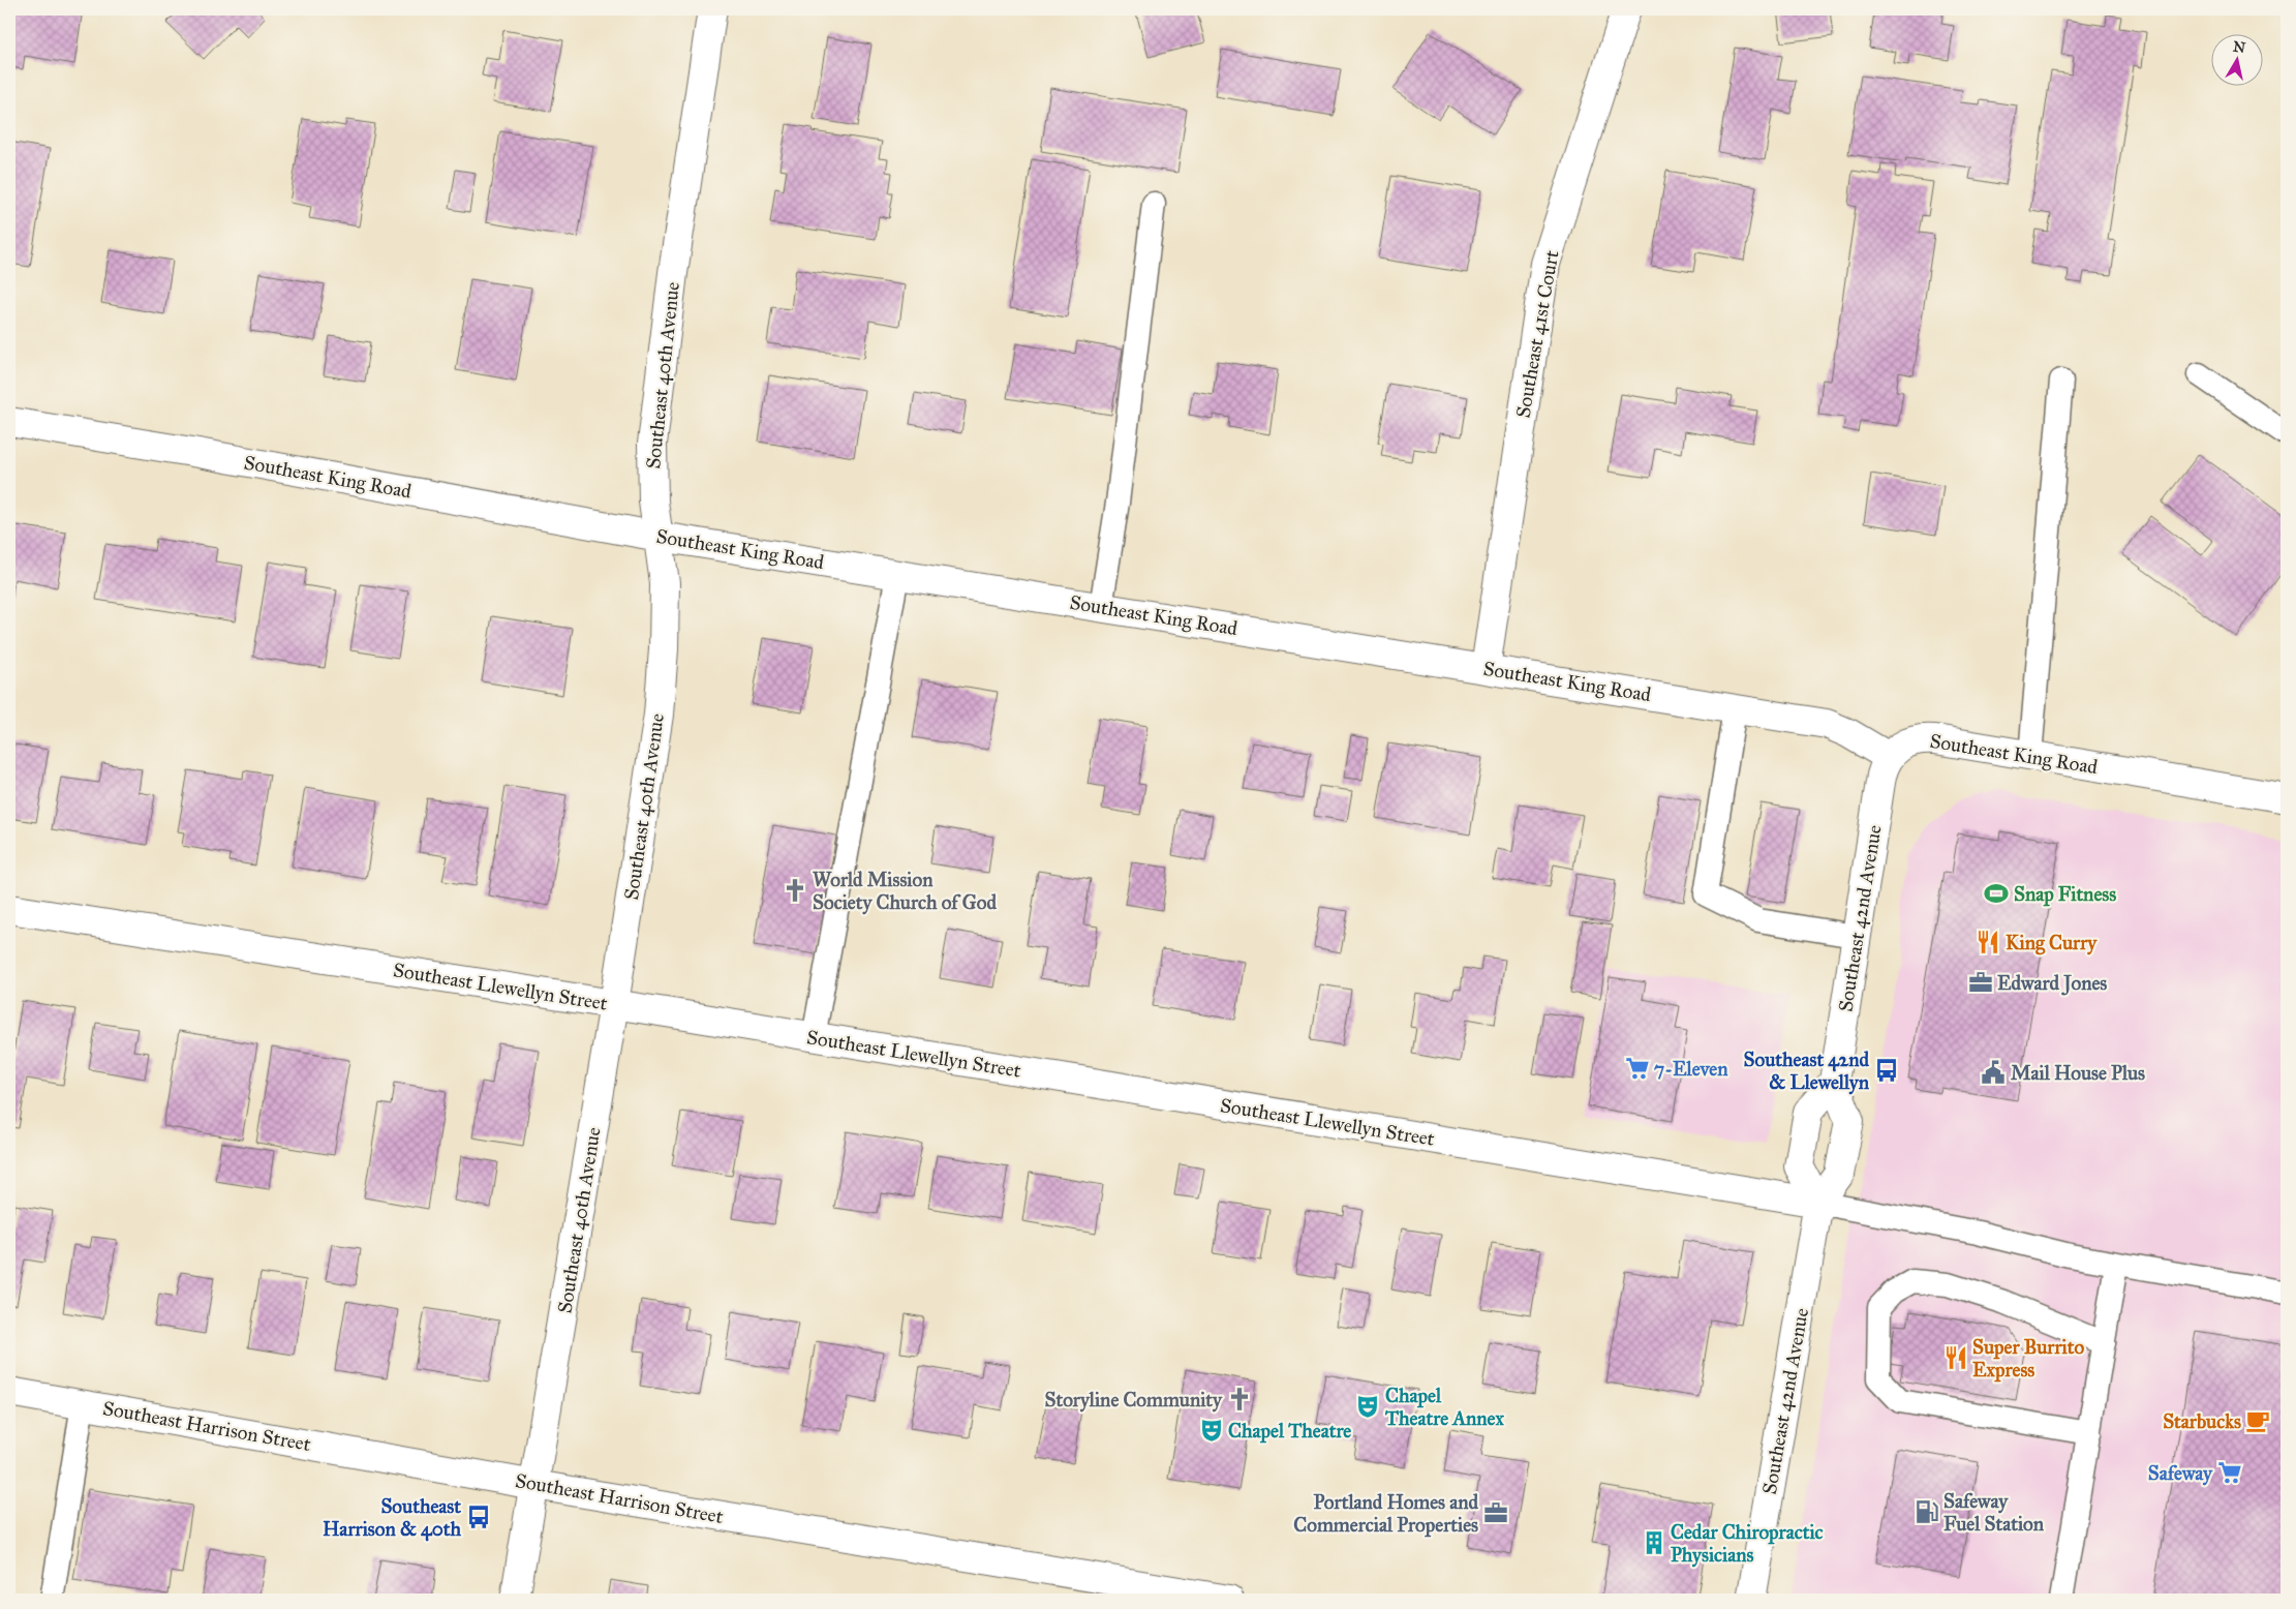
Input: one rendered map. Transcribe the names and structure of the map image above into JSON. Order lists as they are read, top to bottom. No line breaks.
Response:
{"streets":{"street":["Southeast 41st Court","Southeast 40th Avenue","Southeast King Road","Southeast 42nd Avenue","Southeast Llewellyn Street","Southeast Harrison Street"]},"crossings":[["Southeast 41st Court","Southeast King Road"],["Southeast 40th Avenue","Southeast King Road"],["Southeast 40th Avenue","Southeast Llewellyn Street"],["Southeast 40th Avenue","Southeast Harrison Street"],["Southeast King Road","Southeast 42nd Avenue"],["Southeast 42nd Avenue","Southeast Llewellyn Street"]],"places":{"church":["World Mission Society Church of God","Storyline Community"],"sports":["Snap Fitness"],"restaurant":["King Curry","Super Burrito Express"],"office":["Edward Jones","Portland Homes and Commercial Properties"],"supermarket":["7-Eleven","Safeway"],"bus stop":["Southeast 42nd & Llewellyn","Southeast Harrison & 40th"],"public building":["Mail House Plus"],"theatre":["Chapel Theatre Annex","Chapel Theatre"],"cafe":["Starbucks"],"fuel station":["Safeway Fuel Station"],"building":["Cedar Chiropractic Physicians"]},"north":"top"}
